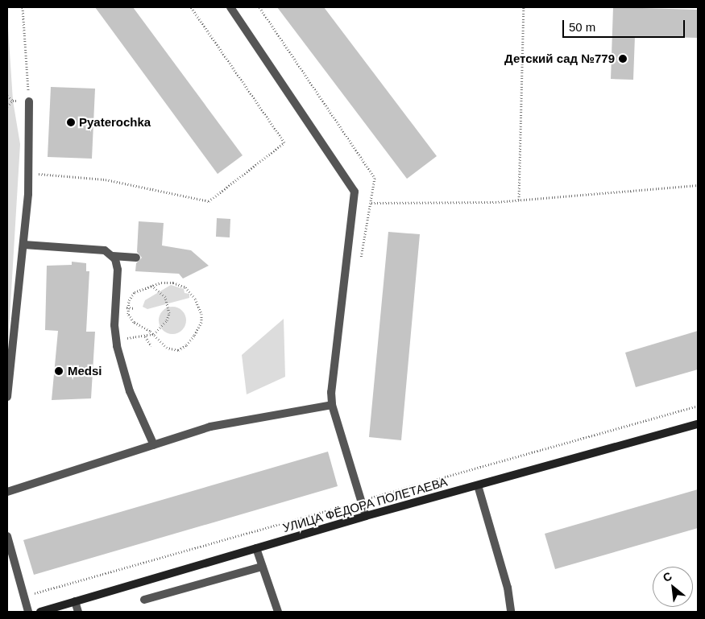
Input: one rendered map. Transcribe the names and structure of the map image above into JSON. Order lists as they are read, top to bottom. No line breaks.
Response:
{"streets":{"main road":["УЛИЦА ФЁДОРА ПОЛЕТАЕВА"]},"places":["Детский сад №779","Pyaterochka","Medsi"],"scale_bar":"50 m","north":"top left"}
